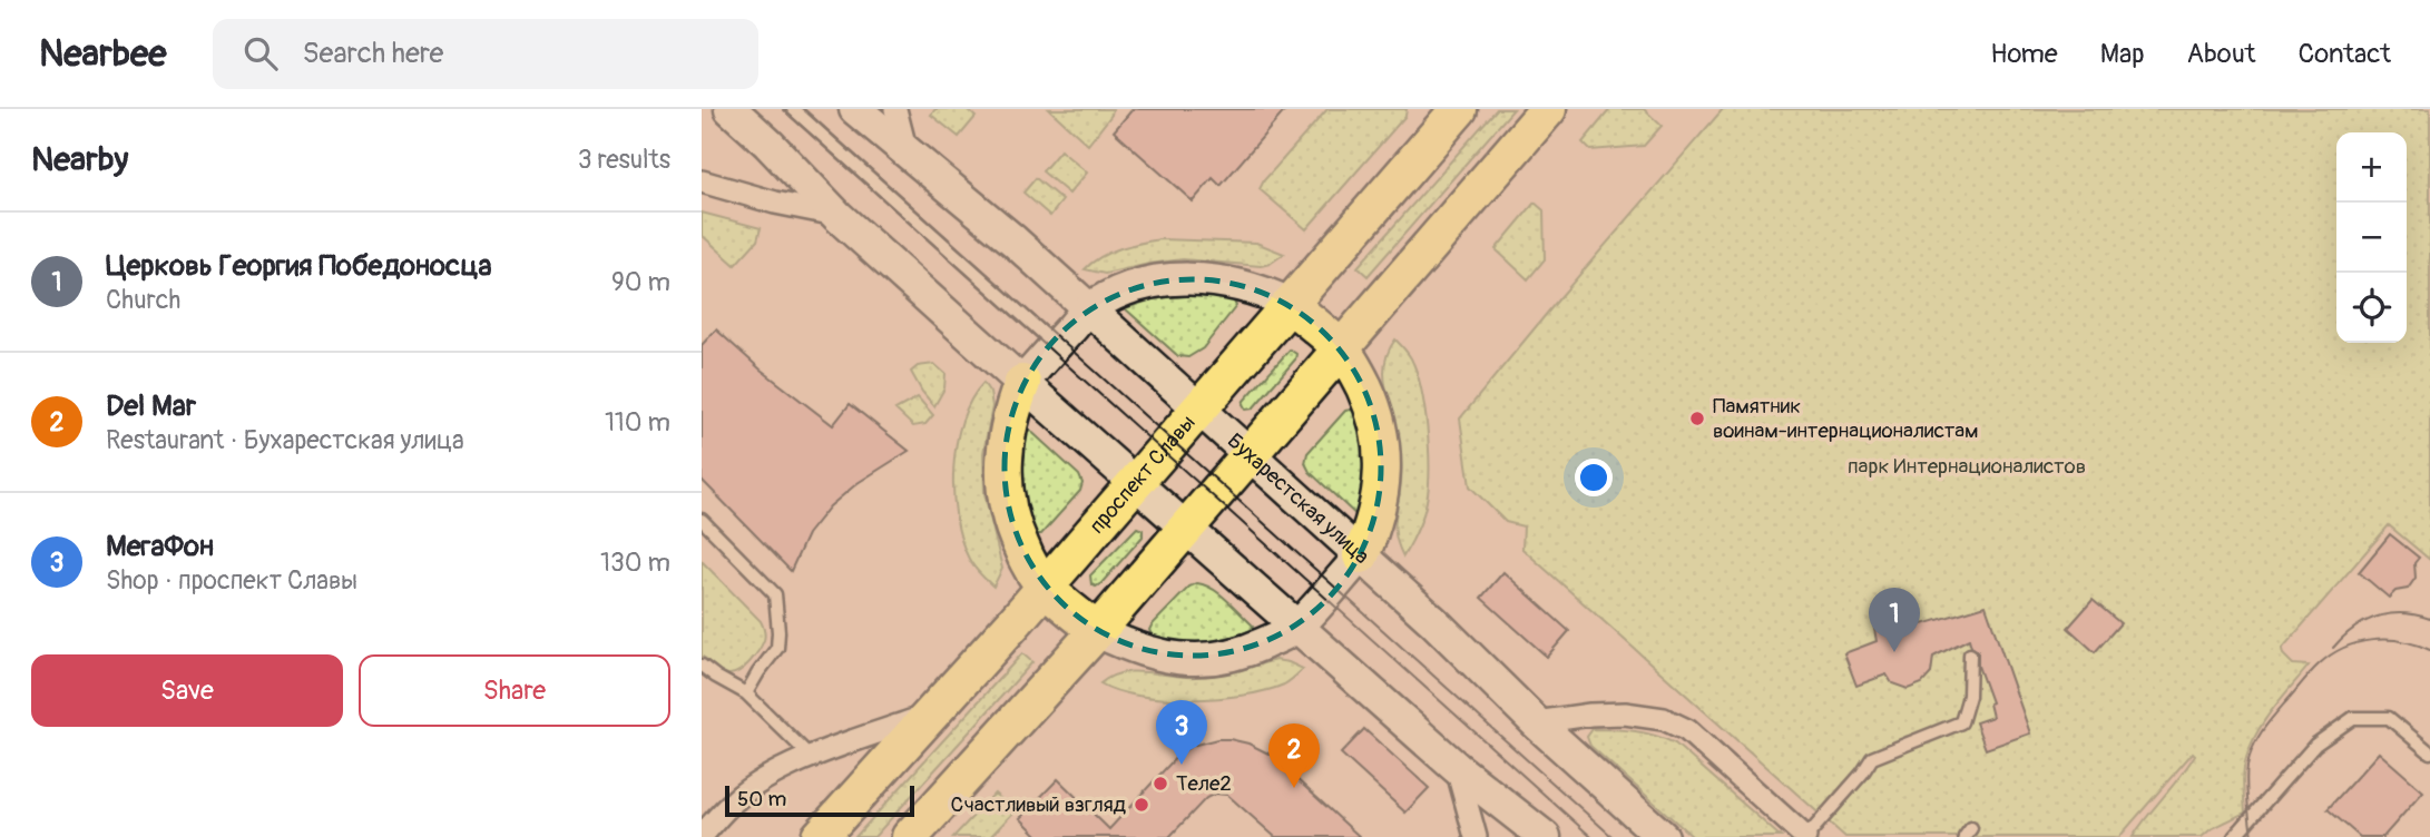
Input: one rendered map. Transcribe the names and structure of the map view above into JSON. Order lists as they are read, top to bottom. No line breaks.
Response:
{"streets":{"main road":["проспект Славы","Бухарестская улица"]},"crossings":[["проспект Славы","Бухарестская улица"]],"parks":["парк Интернационалистов"],"places":["Памятник воинам-интернационалистам","Теле2","Счастливый взгляд"],"scale_bar":"50 m","page":{"header":"Nearbee","search":"Search here","nav":["Home","Map","About","Contact"],"heading":["Nearby","3 results"],"map_buttons":["+","−"],"list":[{"mark":"1","name":"Церковь Георгия Победоносца","note":"Church","value":"90 m"},{"mark":"2","name":"Del Mar","note":"Restaurant · Бухарестская улица","value":"110 m"},{"mark":"3","name":"МегаФон","note":"Shop · проспект Славы","value":"130 m"}],"pins":["1","3","2"],"buttons":["Save","Share"],"scale":"50 m"}}
